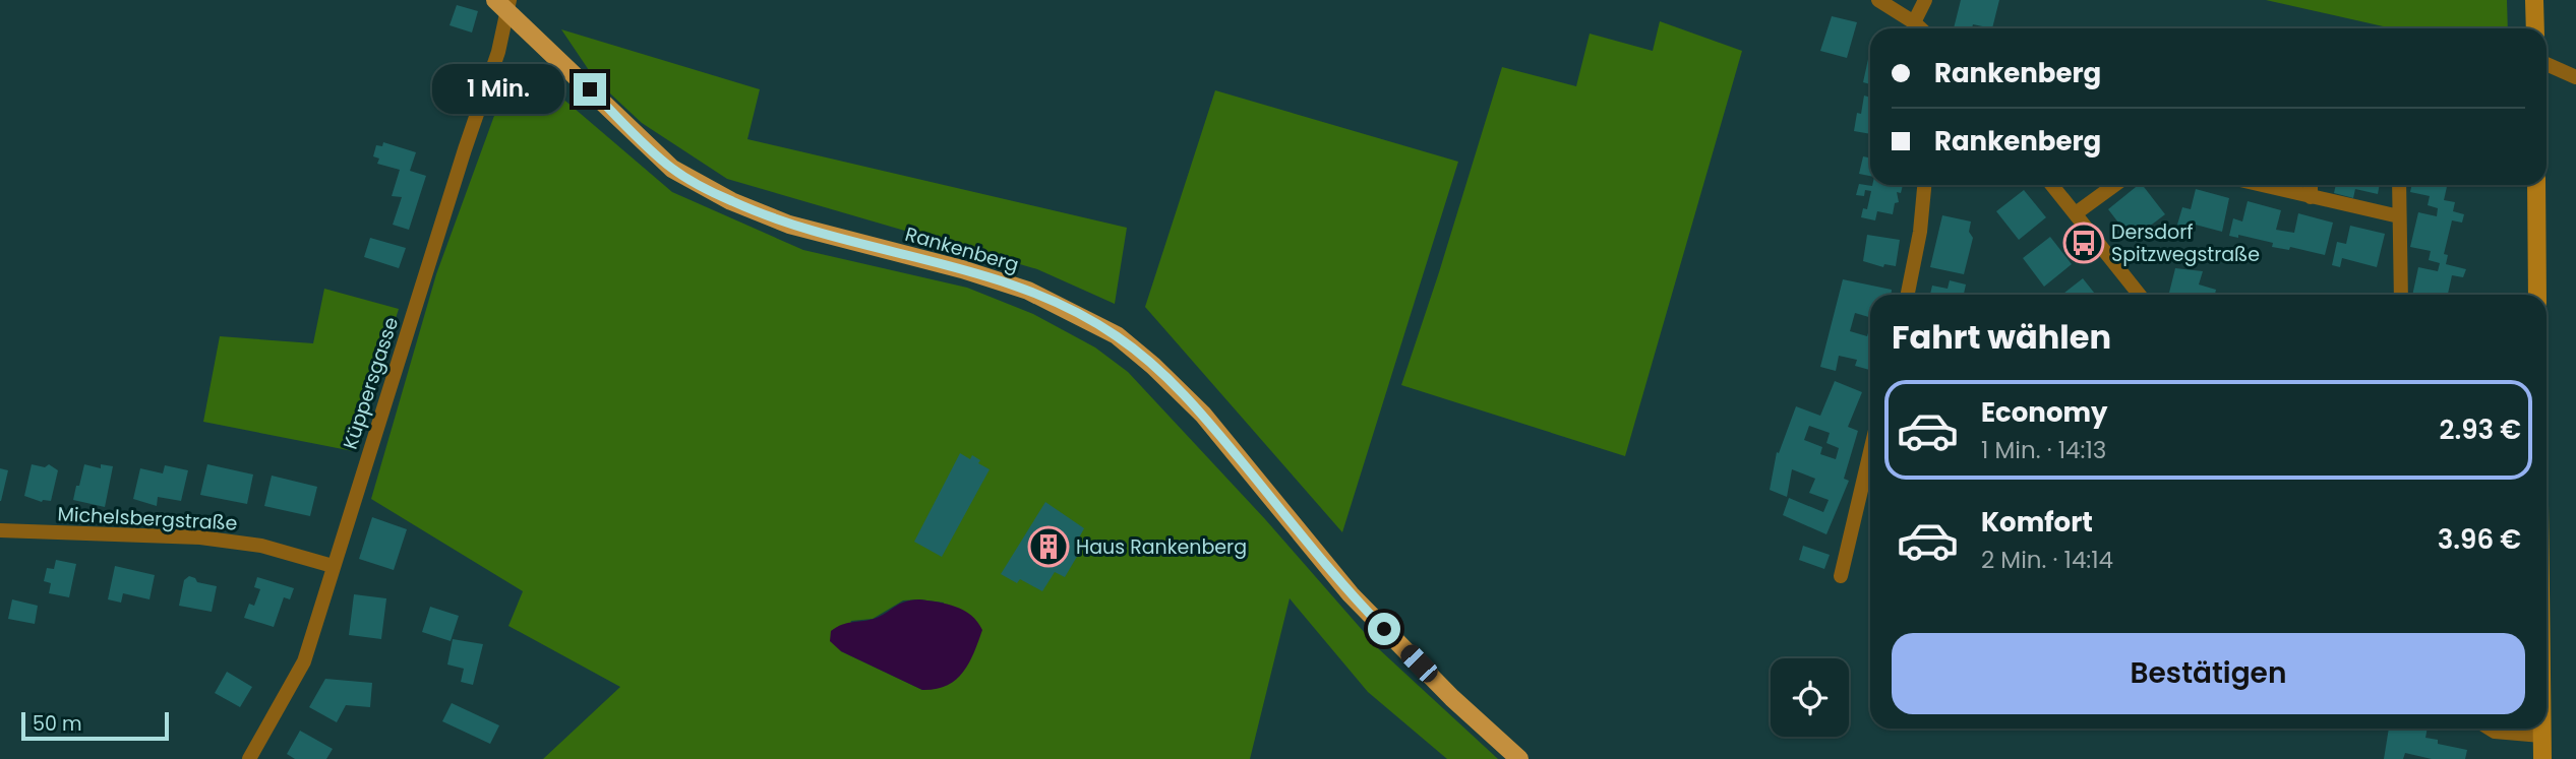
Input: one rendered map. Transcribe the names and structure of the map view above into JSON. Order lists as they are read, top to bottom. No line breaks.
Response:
{"streets":{"main road":["Rankenberg"],"street":["Küppersgasse","Michelsbergstraße"]},"crossings":[["Rankenberg","Küppersgasse"],["Küppersgasse","Michelsbergstraße"]],"places":{"bus stop":["Dersdorf Spitzwegstraße"],"building":["Haus Rankenberg"]},"scale_bar":"50 m","page":{"banner":["Rankenberg","Rankenberg"],"bubble":"1 Min.","heading":"Fahrt wählen","list":[{"name":"Economy","note":"1 Min. · 14:13","value":"2.93 €"},{"name":"Komfort","note":"2 Min. · 14:14","value":"3.96 €"}],"buttons":"Bestätigen","scale":"50 m"}}
